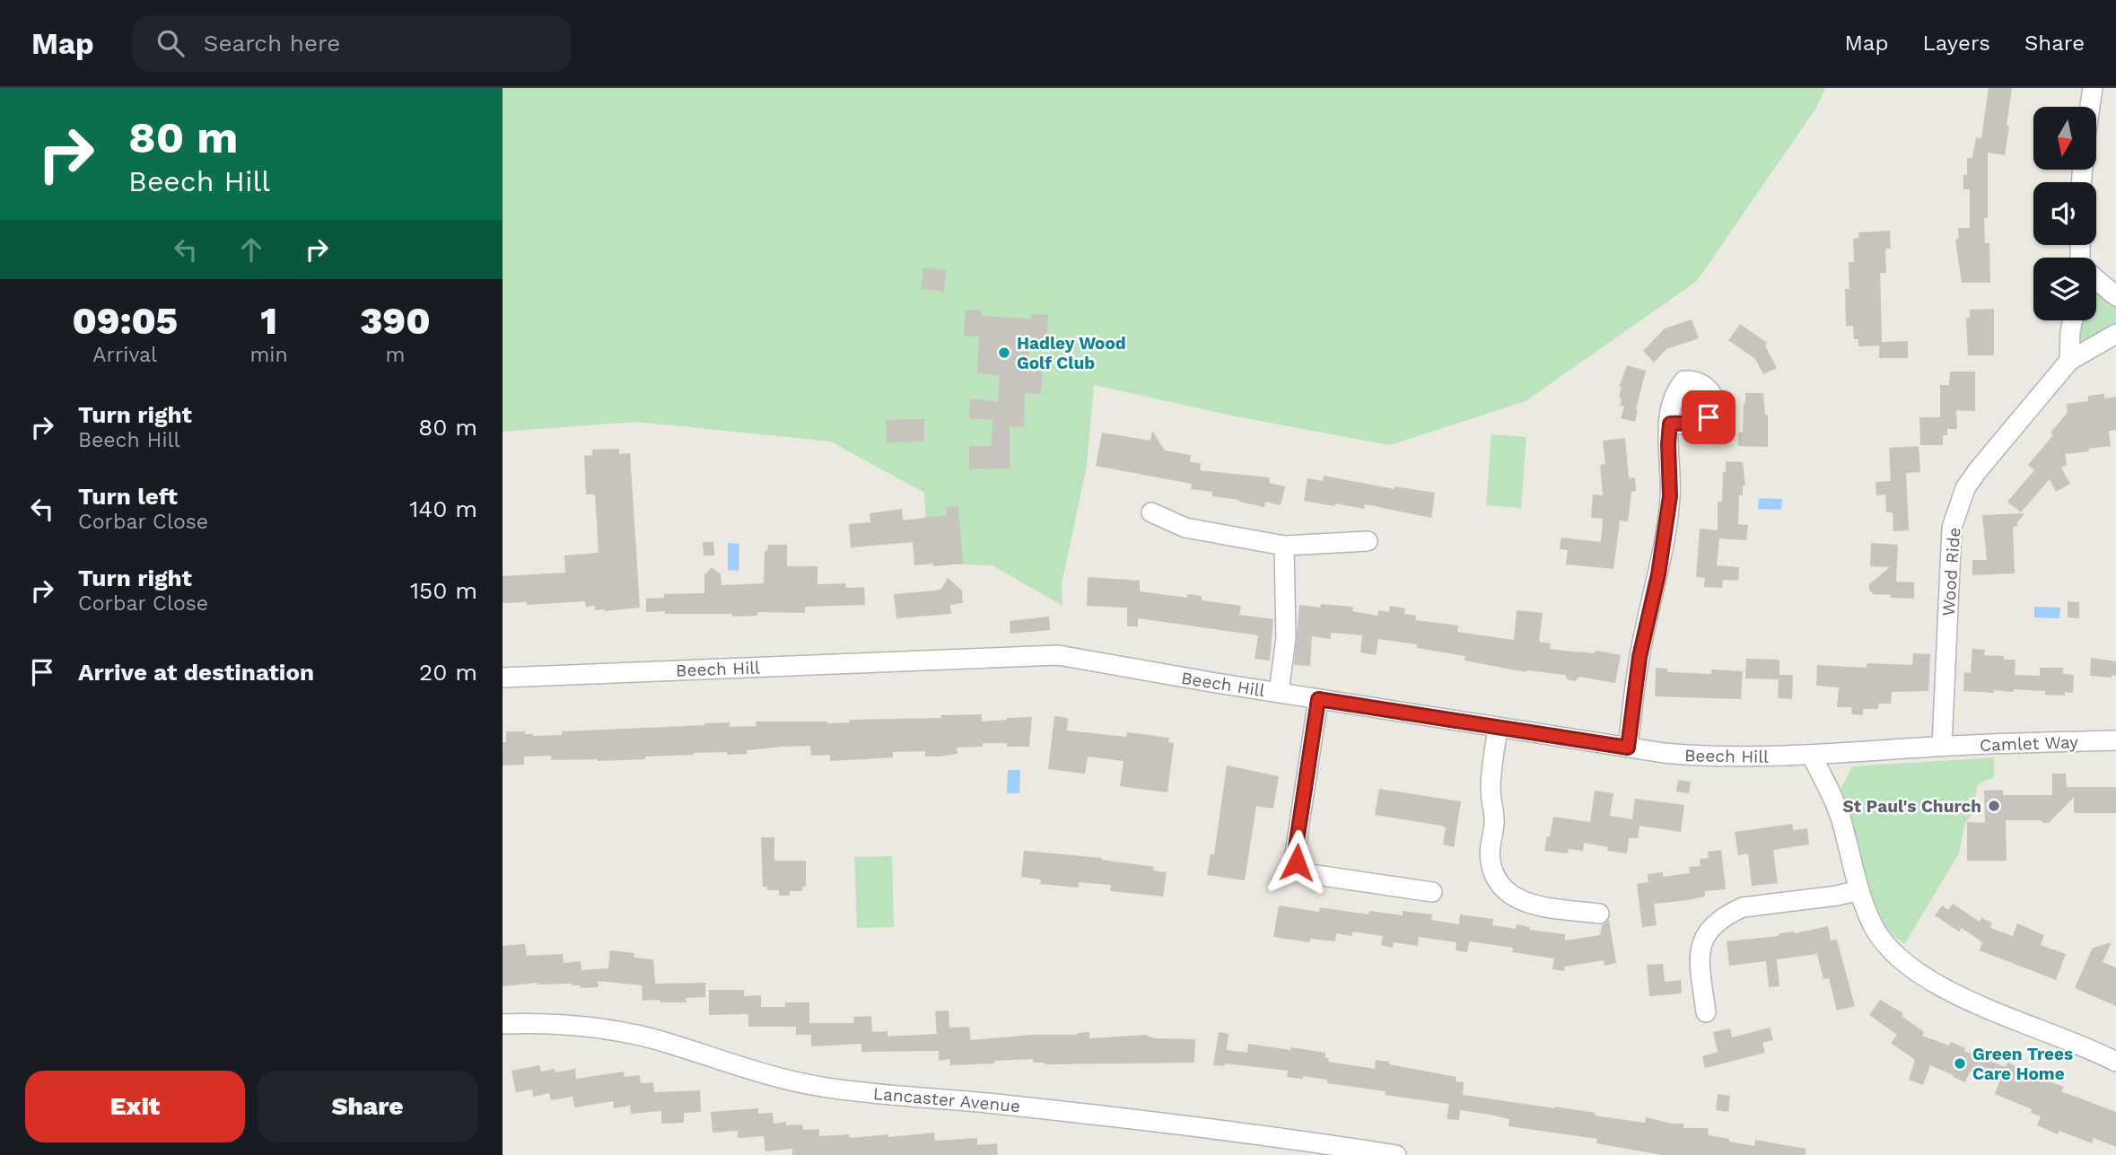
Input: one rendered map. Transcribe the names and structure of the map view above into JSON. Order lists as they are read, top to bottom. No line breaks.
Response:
{"streets":{"street":["Wood Ride","Beech Hill","Camlet Way","Lancaster Avenue"]},"crossings":[["Wood Ride","Beech Hill"],["Wood Ride","Camlet Way"],["Beech Hill","Camlet Way"]],"places":["Hadley Wood Golf Club","St Paul's Church","Green Trees Care Home"],"north":"bottom","page":{"header":"Map","search":"Search here","nav":["Map","Layers","Share"],"turn":["80 m","Beech Hill"],"eta":["09:05","Arrival","1","min","390","m"],"list":[{"name":"Turn right","note":"Beech Hill","value":"80 m"},{"name":"Turn left","note":"Corbar Close","value":"140 m"},{"name":"Turn right","note":"Corbar Close","value":"150 m"},{"name":"Arrive at destination","value":"20 m"}],"buttons":["Exit","Share"]}}
